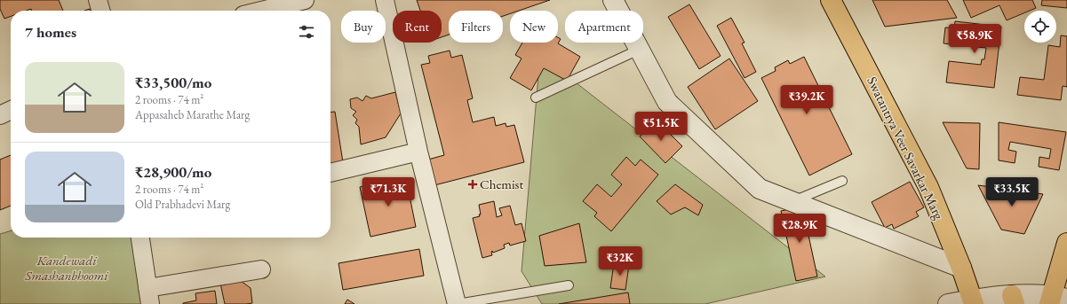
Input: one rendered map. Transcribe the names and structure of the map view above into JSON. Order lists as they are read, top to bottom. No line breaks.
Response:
{"streets":{"main road":["Swatantrya Veer Savarkar Marg"]},"parks":["Kandewadi Smashanbhoomi"],"places":{"health":["Chemist"]},"page":{"chip":["Buy","Rent","Filters","New","Apartment"],"heading":"7 homes","price":["₹58.9K","₹39.2K","₹51.5K","₹71.3K","₹33.5K","₹28.9K","₹32K"],"list":[{"name":"₹33,500/mo","note":"2 rooms · 74 m² · Appasaheb Marathe Marg"},{"name":"₹28,900/mo","note":"2 rooms · 74 m² · Old Prabhadevi Marg"}]}}
